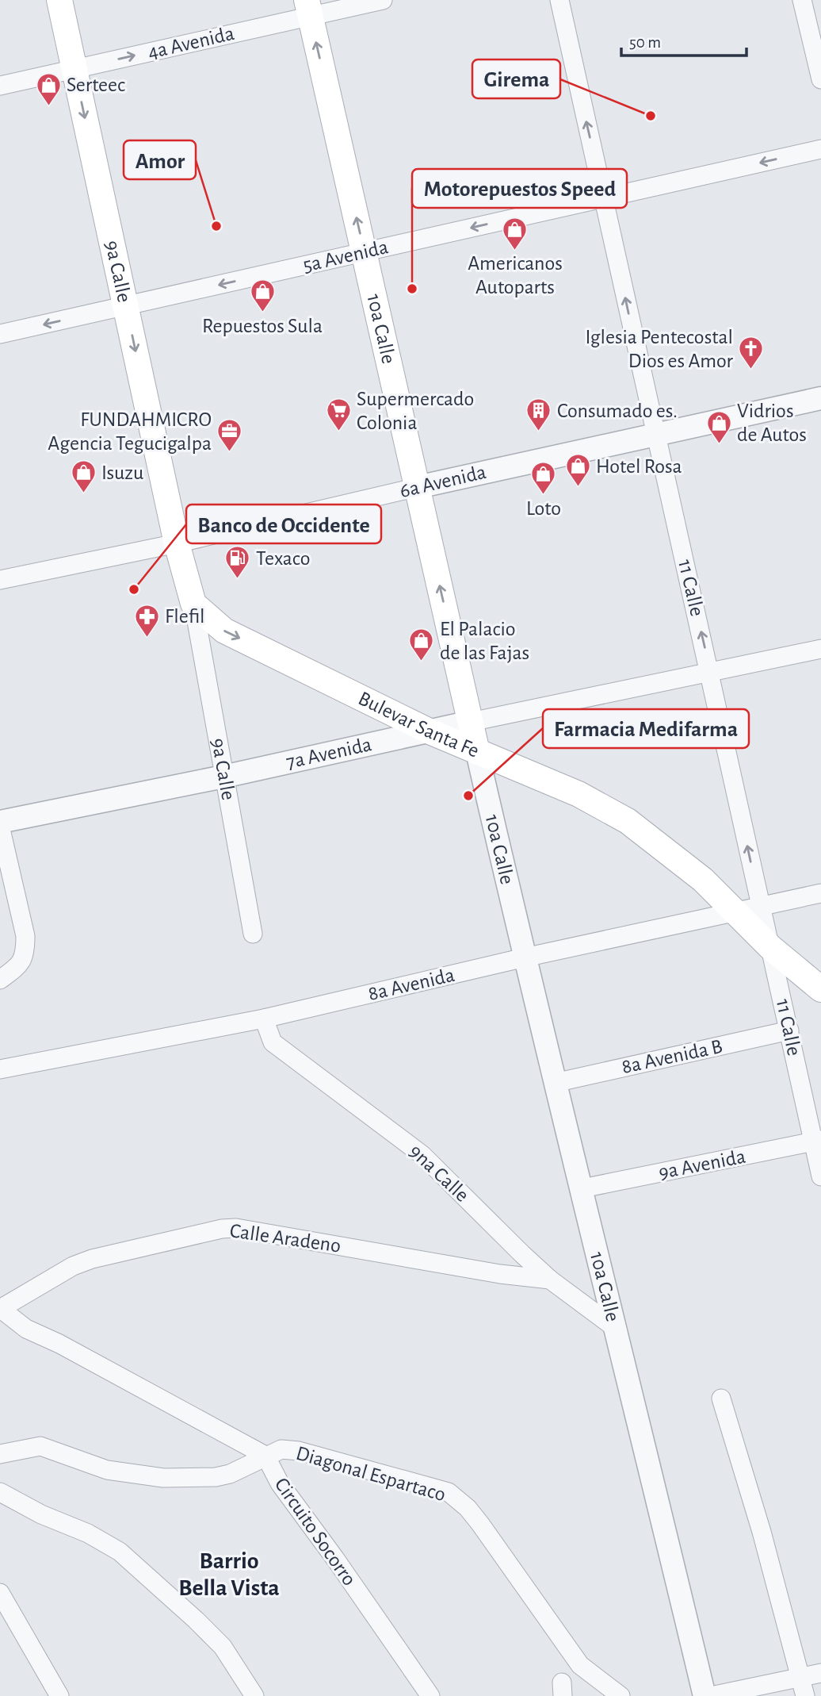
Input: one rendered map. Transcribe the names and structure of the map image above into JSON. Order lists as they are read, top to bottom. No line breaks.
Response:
{"streets":{"main road":["9a Calle","10a Calle","Bulevar Santa Fe"],"street":["4a Avenida","5a Avenida","6a Avenida","11 Calle","7a Avenida","8a Avenida","8a Avenida B","9a Avenida","9na Calle","Calle Aradeno","Diagonal Espartaco","Circuito Socorro"]},"crossings":[["4a Avenida","9a Calle"],["4a Avenida","10a Calle"],["5a Avenida","9a Calle"],["5a Avenida","10a Calle"],["5a Avenida","11 Calle"],["9a Calle","6a Avenida"],["9a Calle","Bulevar Santa Fe"],["9a Calle","7a Avenida"],["10a Calle","6a Avenida"],["10a Calle","Bulevar Santa Fe"],["10a Calle","7a Avenida"],["10a Calle","8a Avenida"],["10a Calle","8a Avenida B"],["10a Calle","9a Avenida"],["10a Calle","9na Calle"],["6a Avenida","11 Calle"],["11 Calle","Bulevar Santa Fe"],["11 Calle","7a Avenida"],["11 Calle","8a Avenida"],["11 Calle","8a Avenida B"],["11 Calle","9a Avenida"],["Bulevar Santa Fe","7a Avenida"],["Bulevar Santa Fe","8a Avenida"],["8a Avenida","9na Calle"],["9na Calle","Calle Aradeno"],["Calle Aradeno","Diagonal Espartaco"],["Diagonal Espartaco","Circuito Socorro"]],"one_way":["4a Avenida","5a Avenida","9a Calle","11 Calle","Bulevar Santa Fe"],"districts":["Barrio Bella Vista"],"places":{"shop":["Serteec","Americanos Autoparts","Repuestos Sula","Vidrios de Autos","Hotel Rosa","Isuzu","Loto","El Palacio de las Fajas"],"other":["Girema","Amor","Motorepuestos Speed","Banco de Occidente","Farmacia Medifarma"],"church":["Iglesia Pentecostal Dios es Amor"],"supermarket":["Supermercado Colonia"],"building":["Consumado es."],"office":["FUNDAHMICRO Agencia Tegucigalpa"],"fuel station":["Texaco"],"pharmacy":["Flefil"]},"scale_bar":"50 m"}
